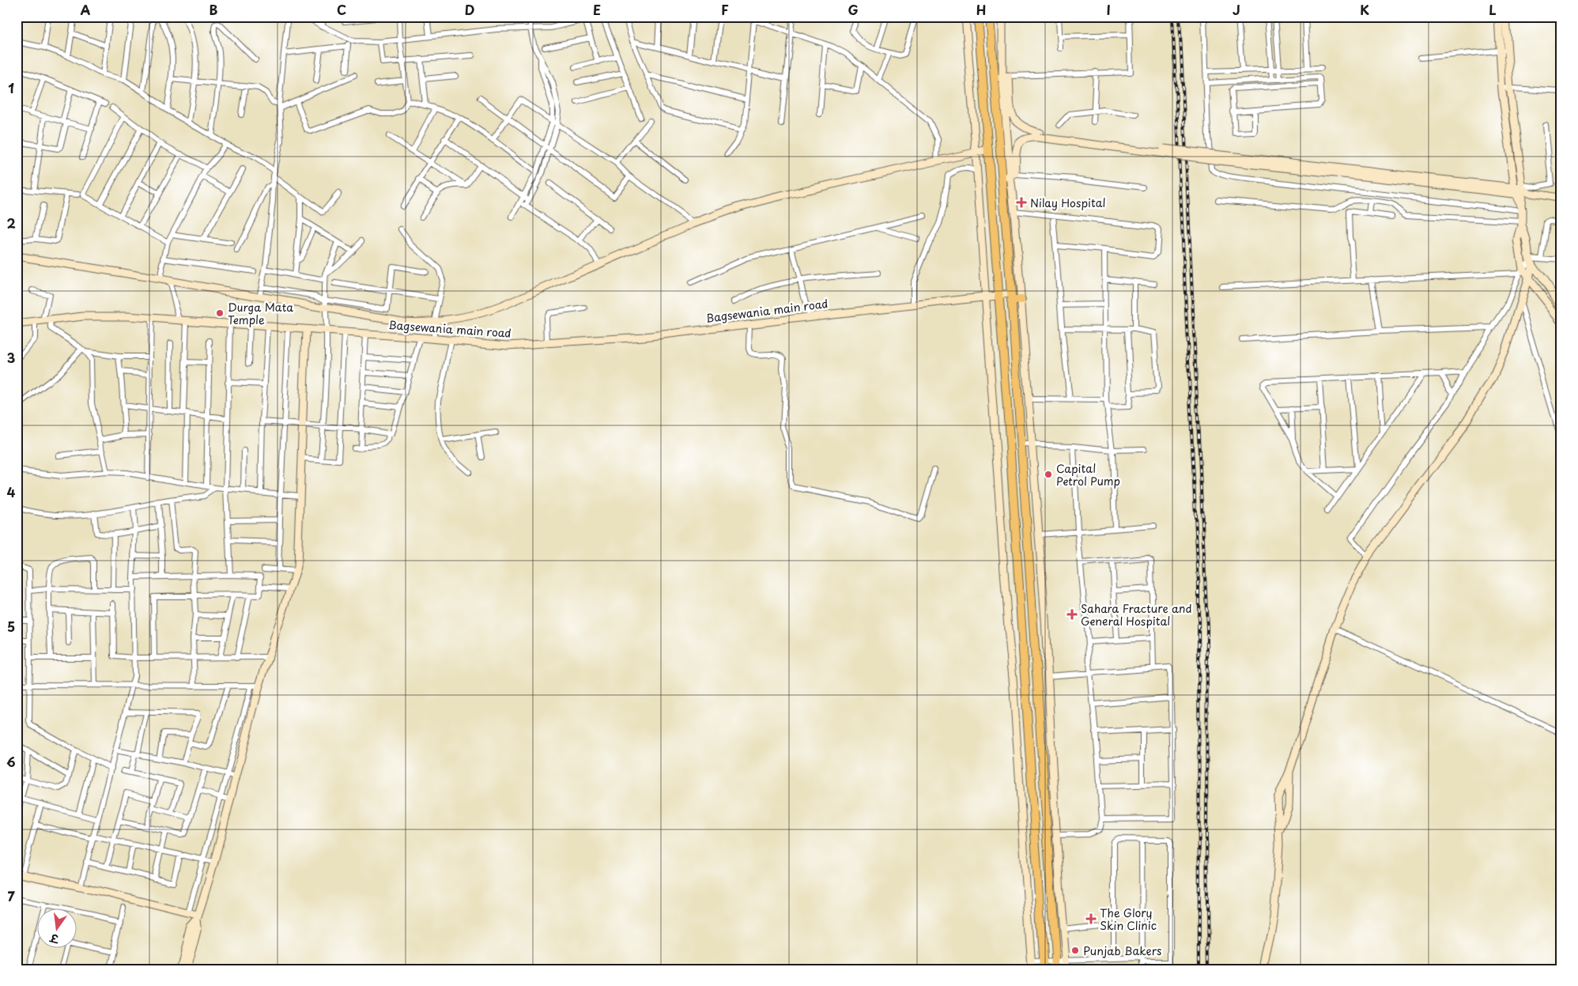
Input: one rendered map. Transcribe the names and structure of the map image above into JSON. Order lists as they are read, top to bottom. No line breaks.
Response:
{"streets":{"street":["Bagsewania main road"]},"places":{"health":["Nilay Hospital","Sahara Fracture and General Hospital","The Glory Skin Clinic"],"other":["Durga Mata Temple","Capital Petrol Pump","Punjab Bakers"]},"north":"bottom","grid":{"columns":["A","B","C","D","E","F","G","H","I","J","K","L"],"rows":["1","2","3","4","5","6","7"]}}
